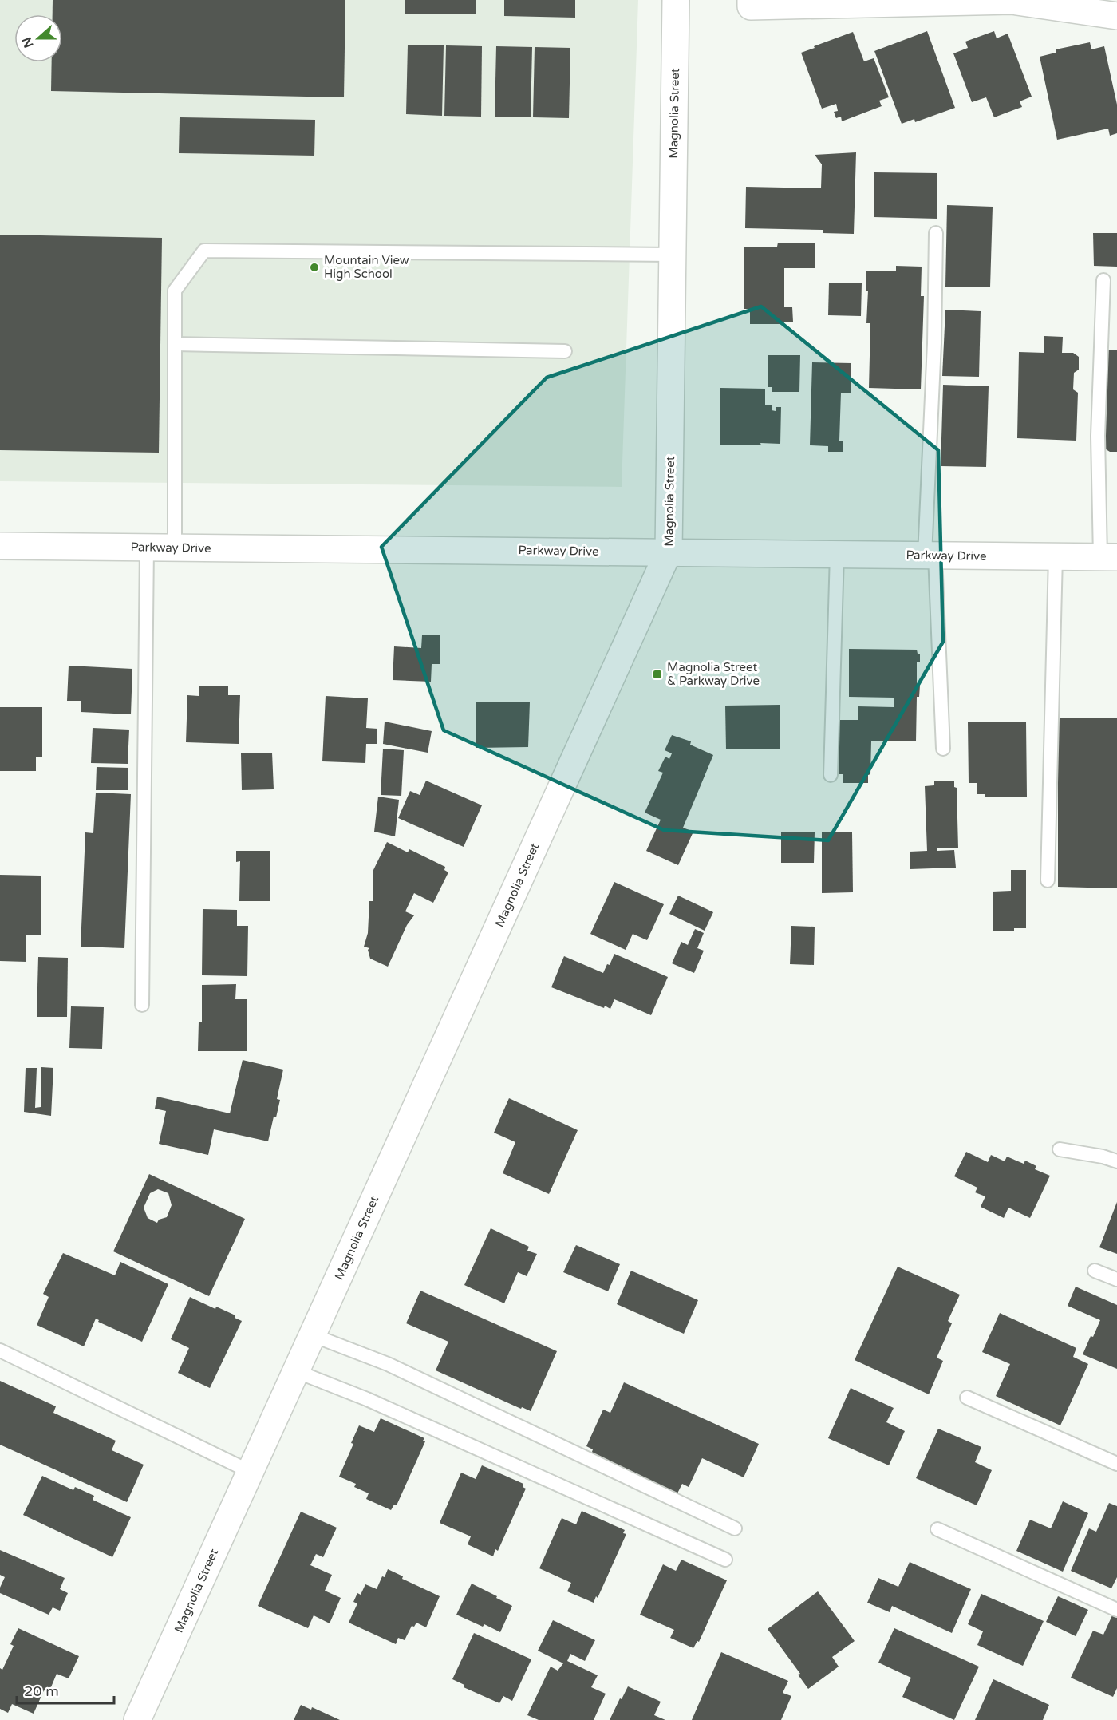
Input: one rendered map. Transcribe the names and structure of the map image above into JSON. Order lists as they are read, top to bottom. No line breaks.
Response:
{"streets":{"street":["Magnolia Street","Parkway Drive"]},"crossings":[["Magnolia Street","Parkway Drive"]],"places":{"other":["Mountain View High School"],"transit":["Magnolia Street & Parkway Drive"]},"scale_bar":"20 m","north":"left"}
